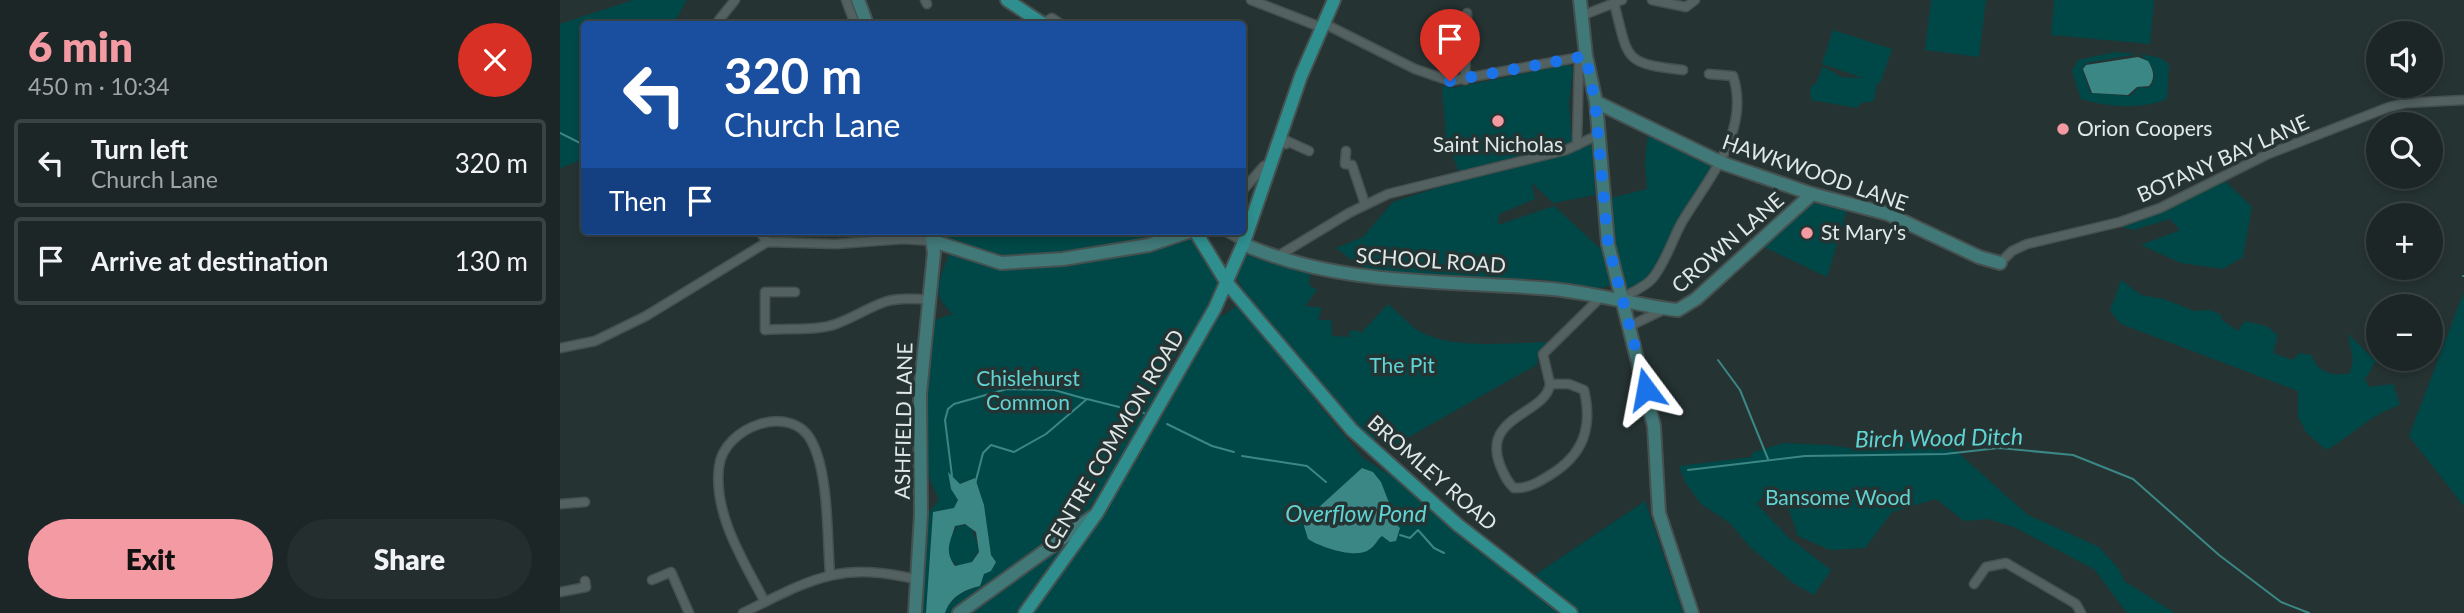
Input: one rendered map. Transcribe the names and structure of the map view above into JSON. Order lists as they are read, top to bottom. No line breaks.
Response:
{"streets":{"main road":["CENTRE COMMON ROAD","BROMLEY ROAD"],"street":["BOTANY BAY LANE","HAWKWOOD LANE","CROWN LANE","SCHOOL ROAD","ASHFIELD LANE"]},"crossings":[["BOTANY BAY LANE","HAWKWOOD LANE"],["HAWKWOOD LANE","CROWN LANE"],["CROWN LANE","SCHOOL ROAD"],["SCHOOL ROAD","CENTRE COMMON ROAD"],["CENTRE COMMON ROAD","BROMLEY ROAD"]],"water":["Birch Wood Ditch","Overflow Pond"],"parks":["The Pit","Chislehurst Common","Bansome Wood"],"places":["Saint Nicholas","Orion Coopers","St Mary's"],"page":{"heading":["6 min","450 m · 10:34"],"map_buttons":["+","−"],"turn":["320 m","Church Lane"],"list":[{"name":"Turn left","note":"Church Lane","value":"320 m"},{"name":"Arrive at destination","value":"130 m"}],"then":"Then","buttons":["Exit","Share"]}}
